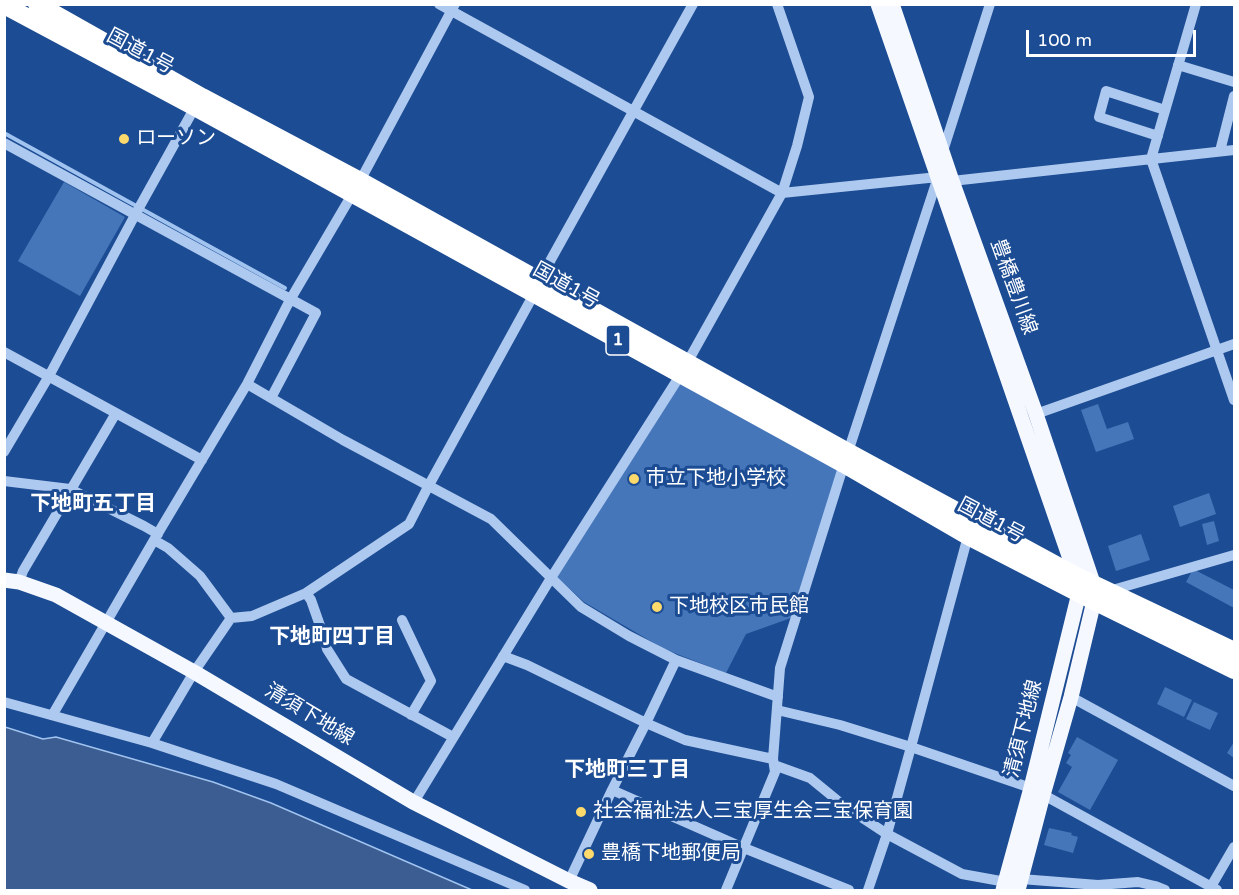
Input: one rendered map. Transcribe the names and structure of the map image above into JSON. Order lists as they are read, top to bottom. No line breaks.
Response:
{"streets":{"highway":["国道1号","1"],"main road":["豊橋豊川線","清須下地線"]},"crossings":[["国道1号","豊橋豊川線"],["国道1号","清須下地線"],["豊橋豊川線","清須下地線"]],"districts":["下地町五丁目","下地町四丁目","下地町三丁目"],"places":["ローソン","市立下地小学校","下地校区市民館","社会福祉法人三宝厚生会三宝保育園","豊橋下地郵便局"],"scale_bar":"100 m"}
